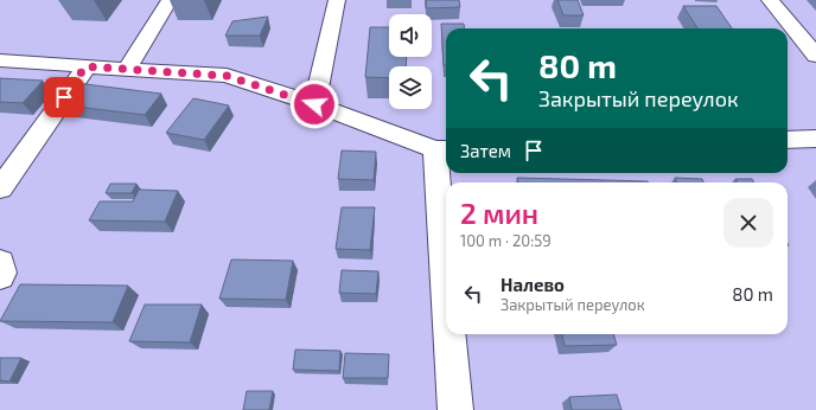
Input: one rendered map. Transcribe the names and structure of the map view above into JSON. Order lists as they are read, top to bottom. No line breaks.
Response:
{"page":{"turn":["80 m","Закрытый переулок"],"then":"Затем","heading":["2 мин","100 m · 20:59"],"list":[{"name":"Налево","note":"Закрытый переулок","value":"80 m"}]}}
